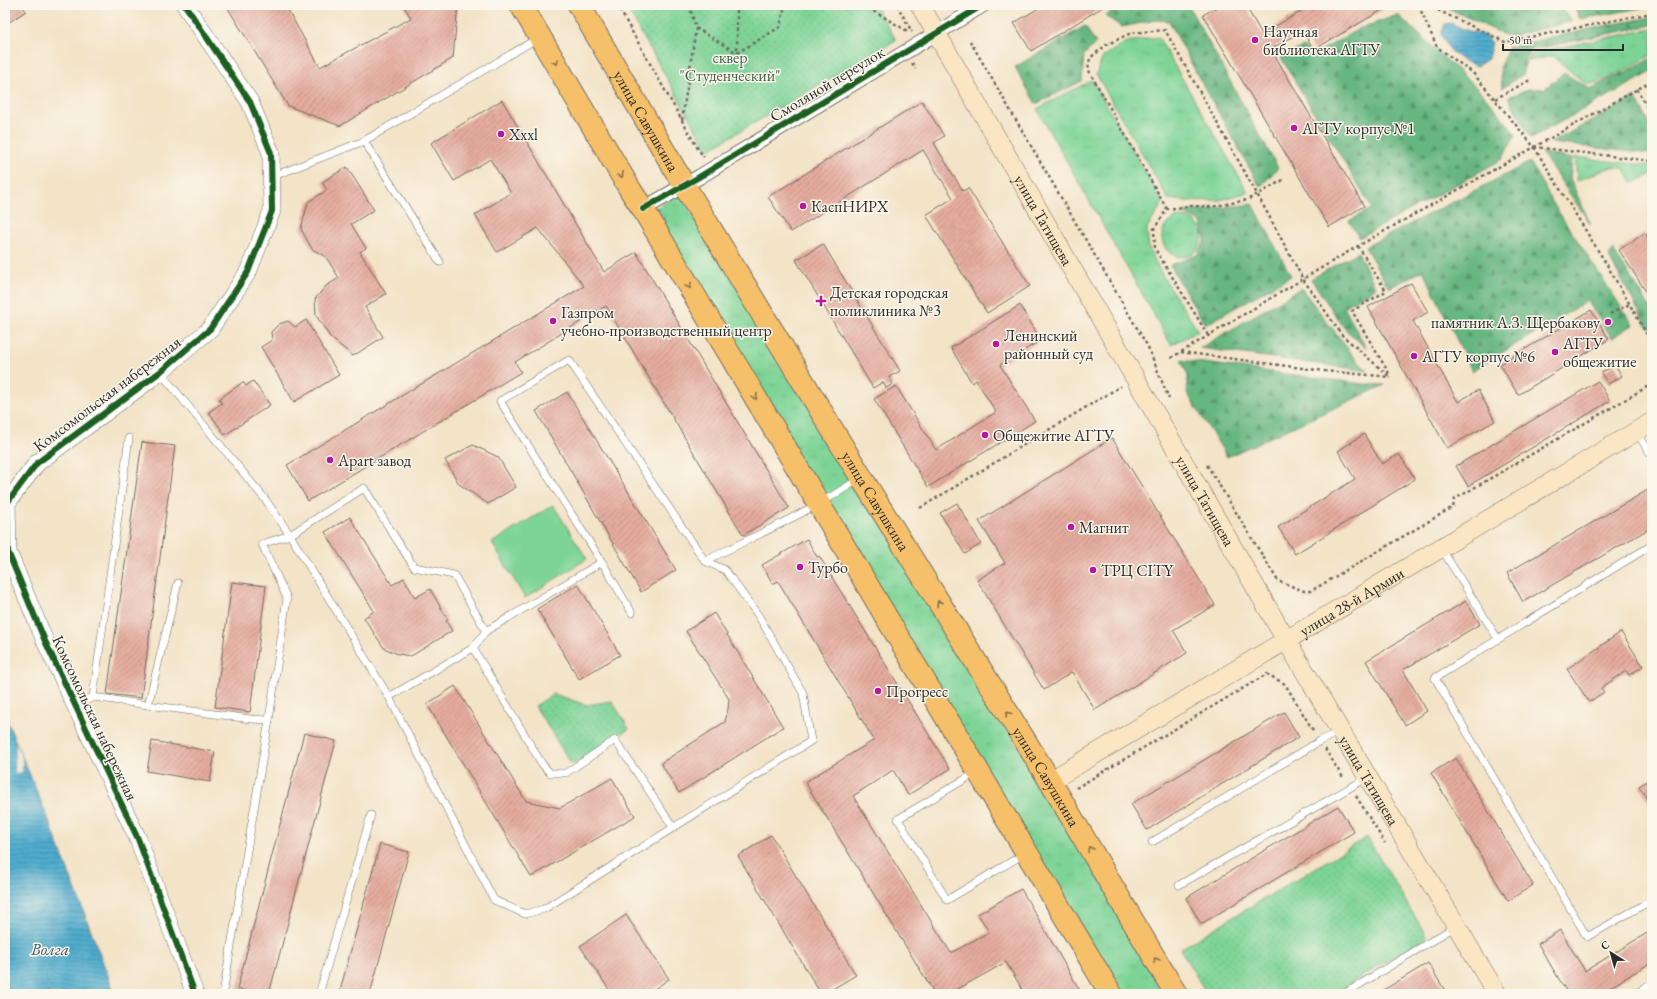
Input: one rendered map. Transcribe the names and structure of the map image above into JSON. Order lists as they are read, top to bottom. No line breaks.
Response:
{"streets":{"highway":["улица Савушкина"],"main road":["улица Татищева","улица 28-й Армии"],"street":["Смоляной переулок","Комсомольская набережная"]},"crossings":[["Смоляной переулок","улица Савушкина"],["Смоляной переулок","улица Татищева"],["улица Савушкина","улица 28-й Армии"],["улица Татищева","улица 28-й Армии"]],"water":["Волга"],"parks":["сквер \"Студенческий\""],"places":{"other":["Научная библиотека АГТУ","АГТУ корпус №1","Xxxl","КаспНИРХ","Газпром учебно-производственный центр","памятник А.З. Щербакову","Ленинский районный суд","АГТУ общежитие","АГТУ корпус №6","Общежитие АГТУ","Apart завод","Магнит","Турбо","ТРЦ CITY","Прогресс"],"health":["Детская городская поликлиника №3"]},"scale_bar":"50 m","north":"top left"}
